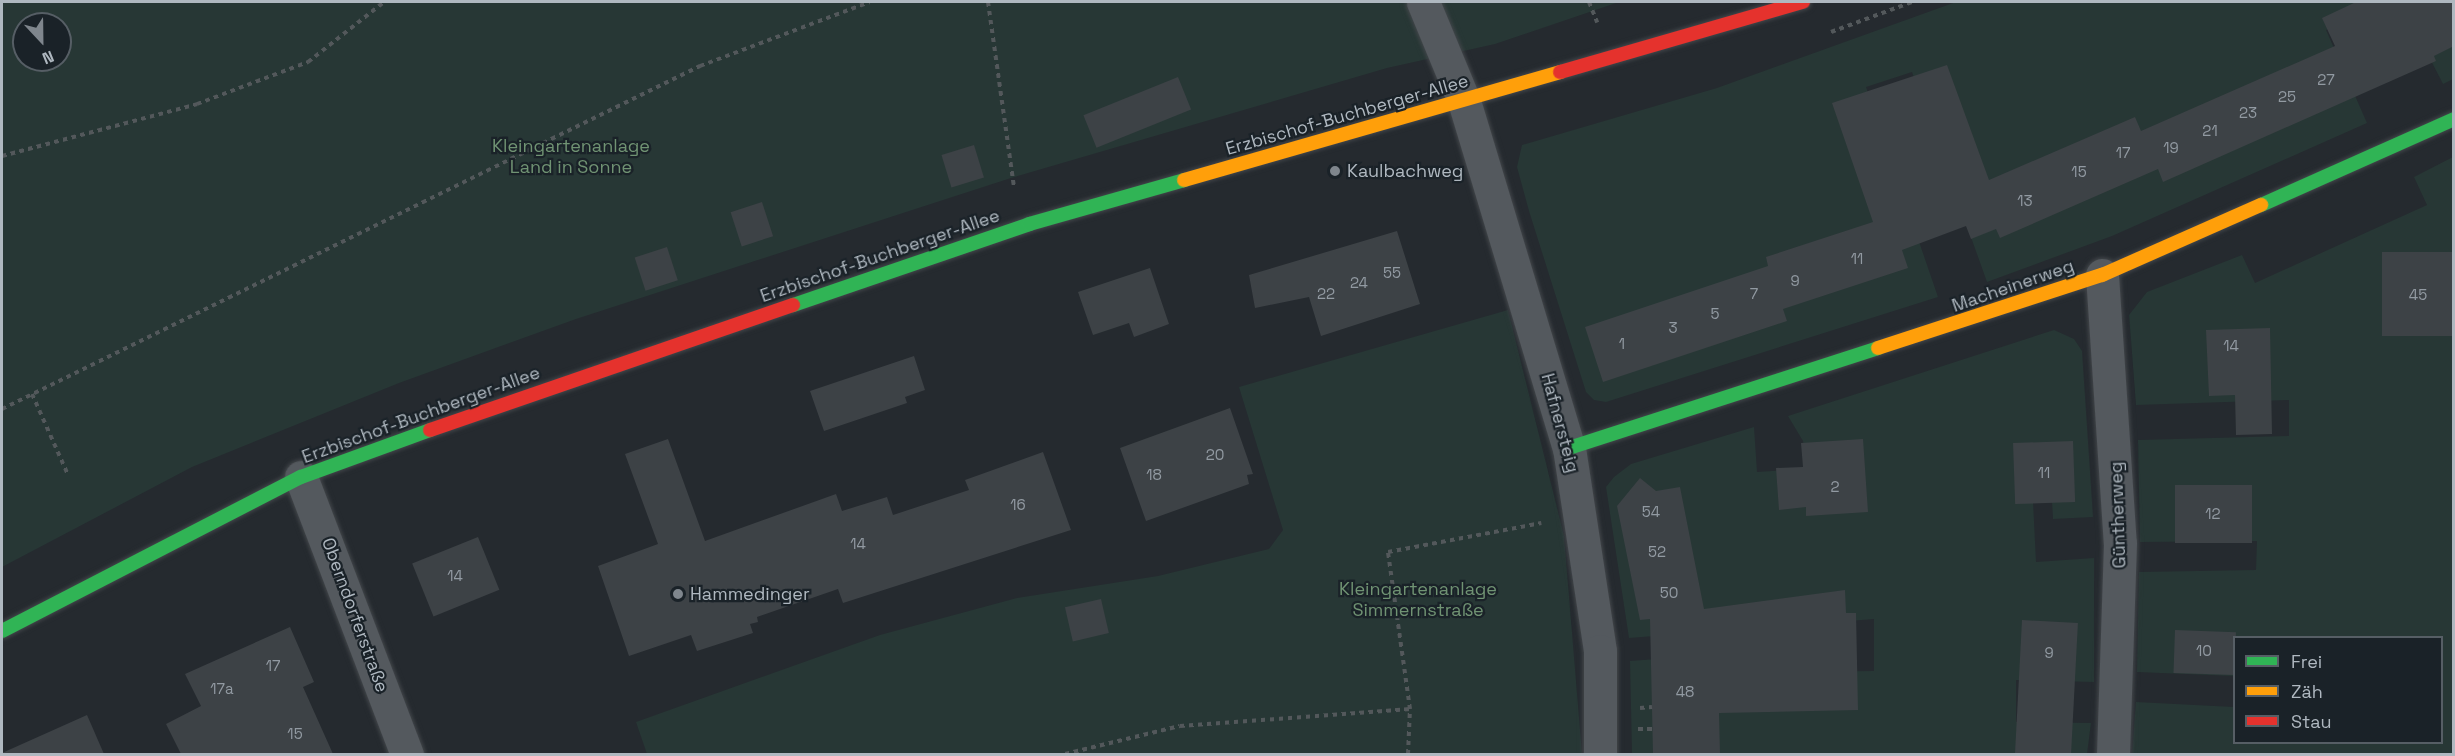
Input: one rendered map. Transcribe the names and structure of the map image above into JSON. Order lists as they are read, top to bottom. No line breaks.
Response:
{"streets":{"street":["Erzbischof-Buchberger-Allee","Macheinerweg","Hafnersteig","Güntherweg","Oberndorferstraße"]},"crossings":[["Erzbischof-Buchberger-Allee","Hafnersteig"],["Erzbischof-Buchberger-Allee","Oberndorferstraße"],["Macheinerweg","Hafnersteig"],["Macheinerweg","Güntherweg"]],"parks":["Kleingartenanlage Land in Sonne","Kleingartenanlage Simmernstraße"],"places":["Kaulbachweg","Hammedinger"],"house_numbers":["27","25","23","21","19","17","15","13","11","55","9","24","22","7","45","5","3","1","14","20","11","18","2","16","54","12","14","52","14","50","10","9","17","17a","48","15"],"legend":["Frei","Zäh","Stau"],"north":"bottom"}
